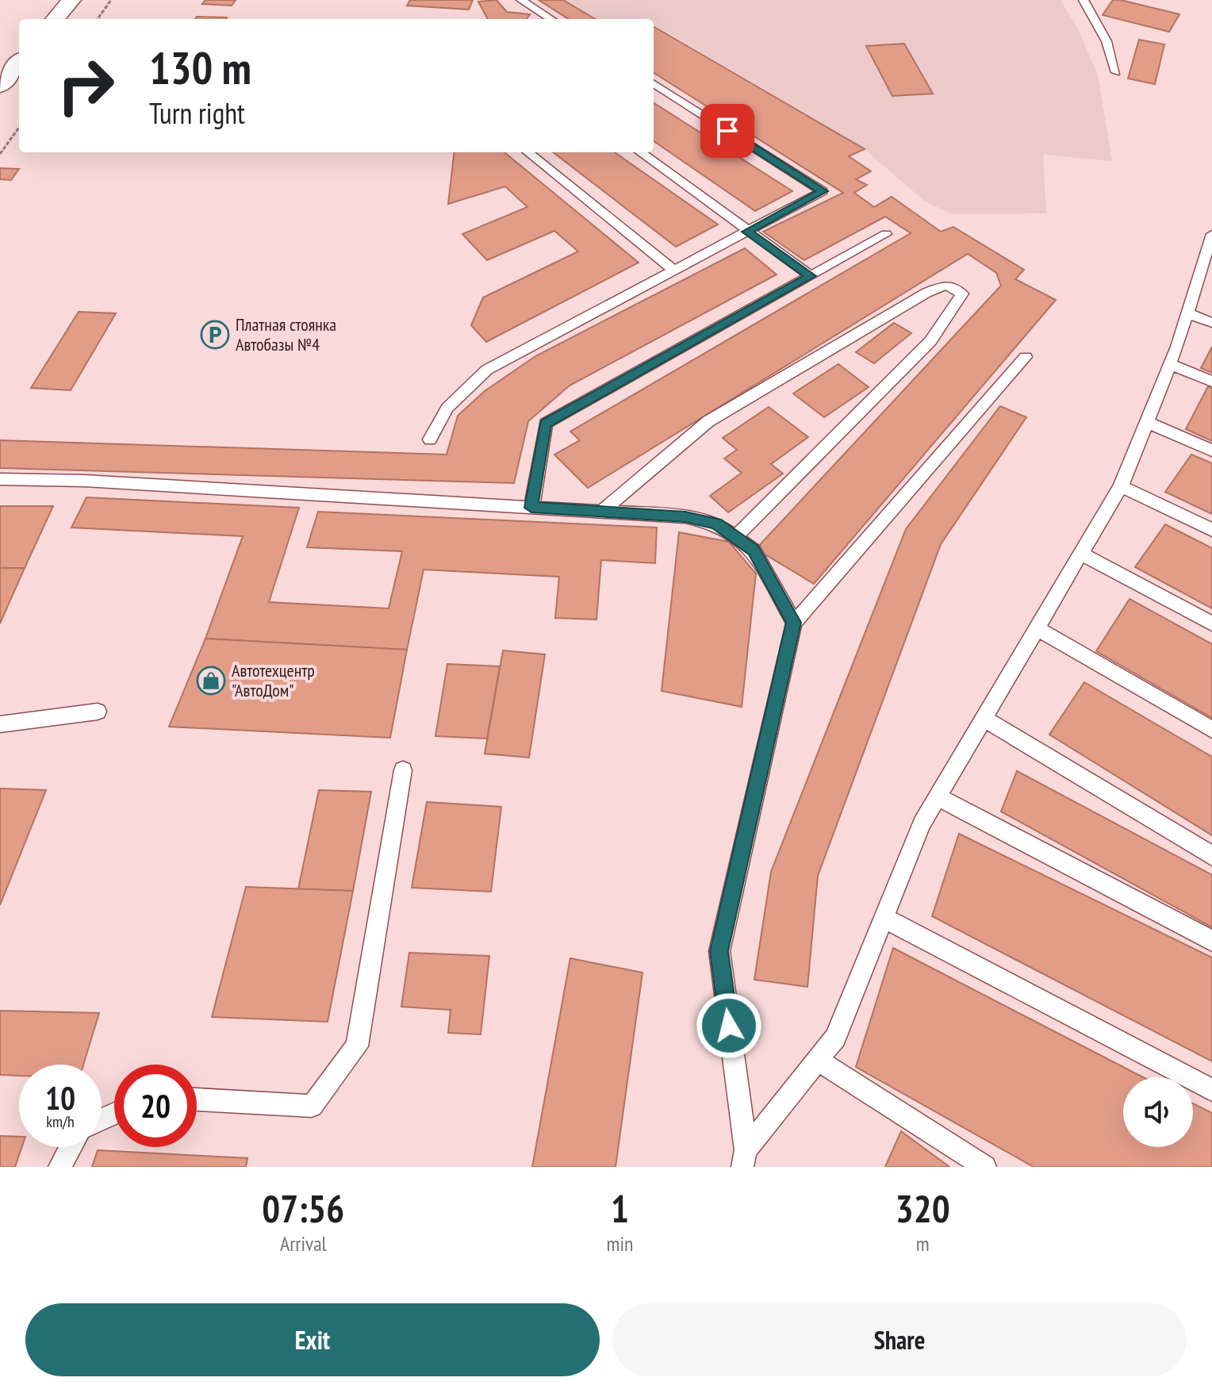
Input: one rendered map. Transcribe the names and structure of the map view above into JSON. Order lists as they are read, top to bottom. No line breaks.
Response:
{"places":{"parking":["Платная стоянка Автобазы №4"],"shop":["Автотехцентр \"АвтоДом\""]},"page":{"turn":["130 m","Turn right"],"speed":"10 km/h","limit":"20","eta":["07:56","Arrival","1","min","320","m"],"buttons":["Exit","Share"]}}
